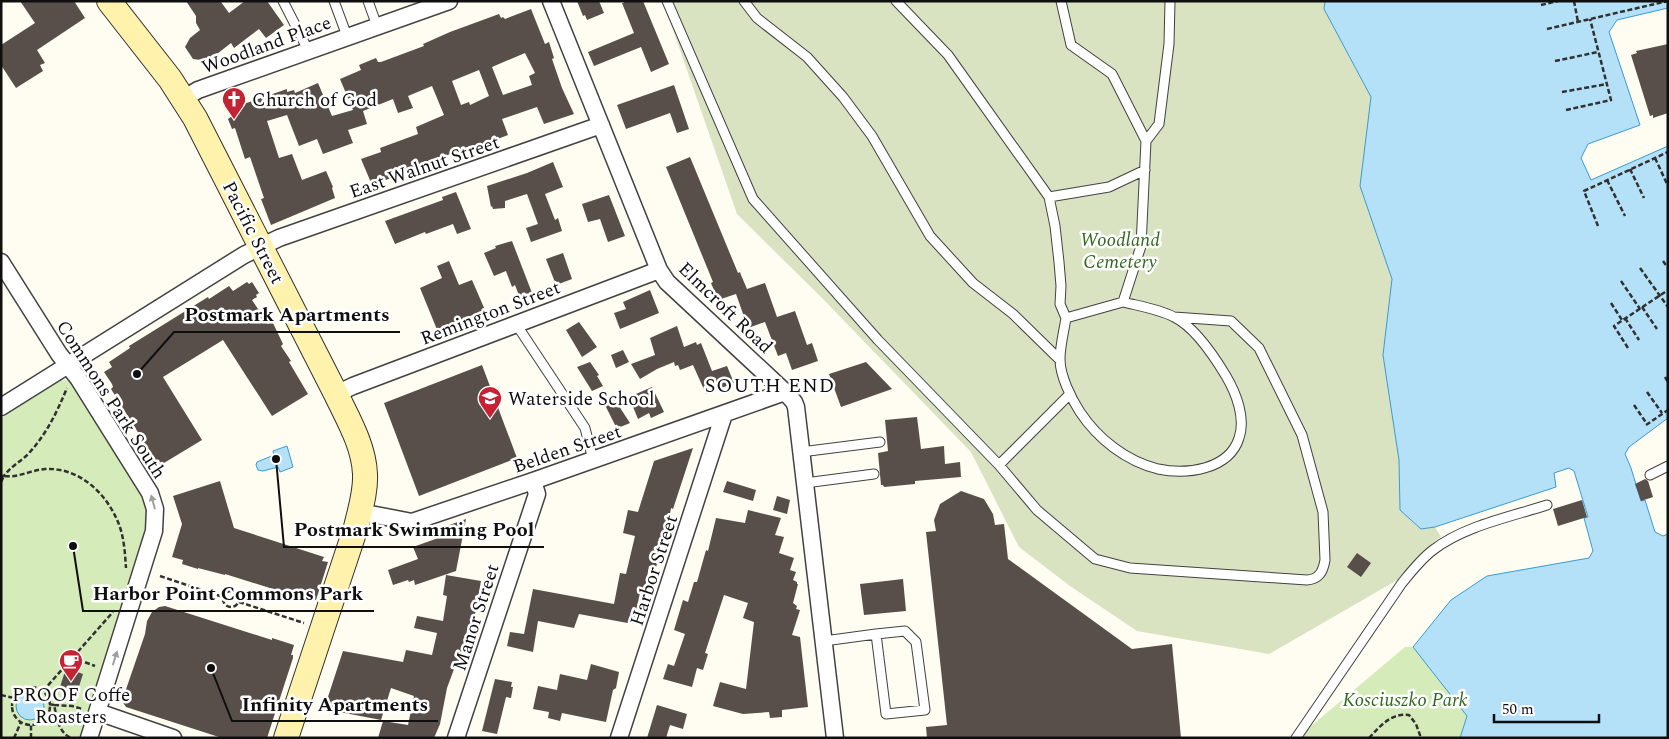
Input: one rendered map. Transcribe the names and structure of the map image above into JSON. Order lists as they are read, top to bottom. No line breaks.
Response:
{"streets":{"street":["Woodland Place","East Walnut Street","Pacific Street","Elmcroft Road","Remington Street","Commons Park South","Belden Street","Harbor Street","Manor Street"]},"crossings":[["Woodland Place","Pacific Street"],["East Walnut Street","Pacific Street"],["East Walnut Street","Elmcroft Road"],["East Walnut Street","Commons Park South"],["Pacific Street","Remington Street"],["Pacific Street","Belden Street"],["Elmcroft Road","Remington Street"],["Elmcroft Road","Belden Street"],["Belden Street","Harbor Street"],["Belden Street","Manor Street"]],"one_way":["Commons Park South"],"districts":["SOUTH END"],"parks":["Woodland Cemetery","Kosciuszko Park"],"places":{"church":["Church of God"],"other":["Postmark Apartments","Postmark Swimming Pool","Harbor Point Commons Park","Infinity Apartments"],"school or university":["Waterside School"],"cafe":["PROOF Coffe Roasters"]},"scale_bar":"50 m"}
